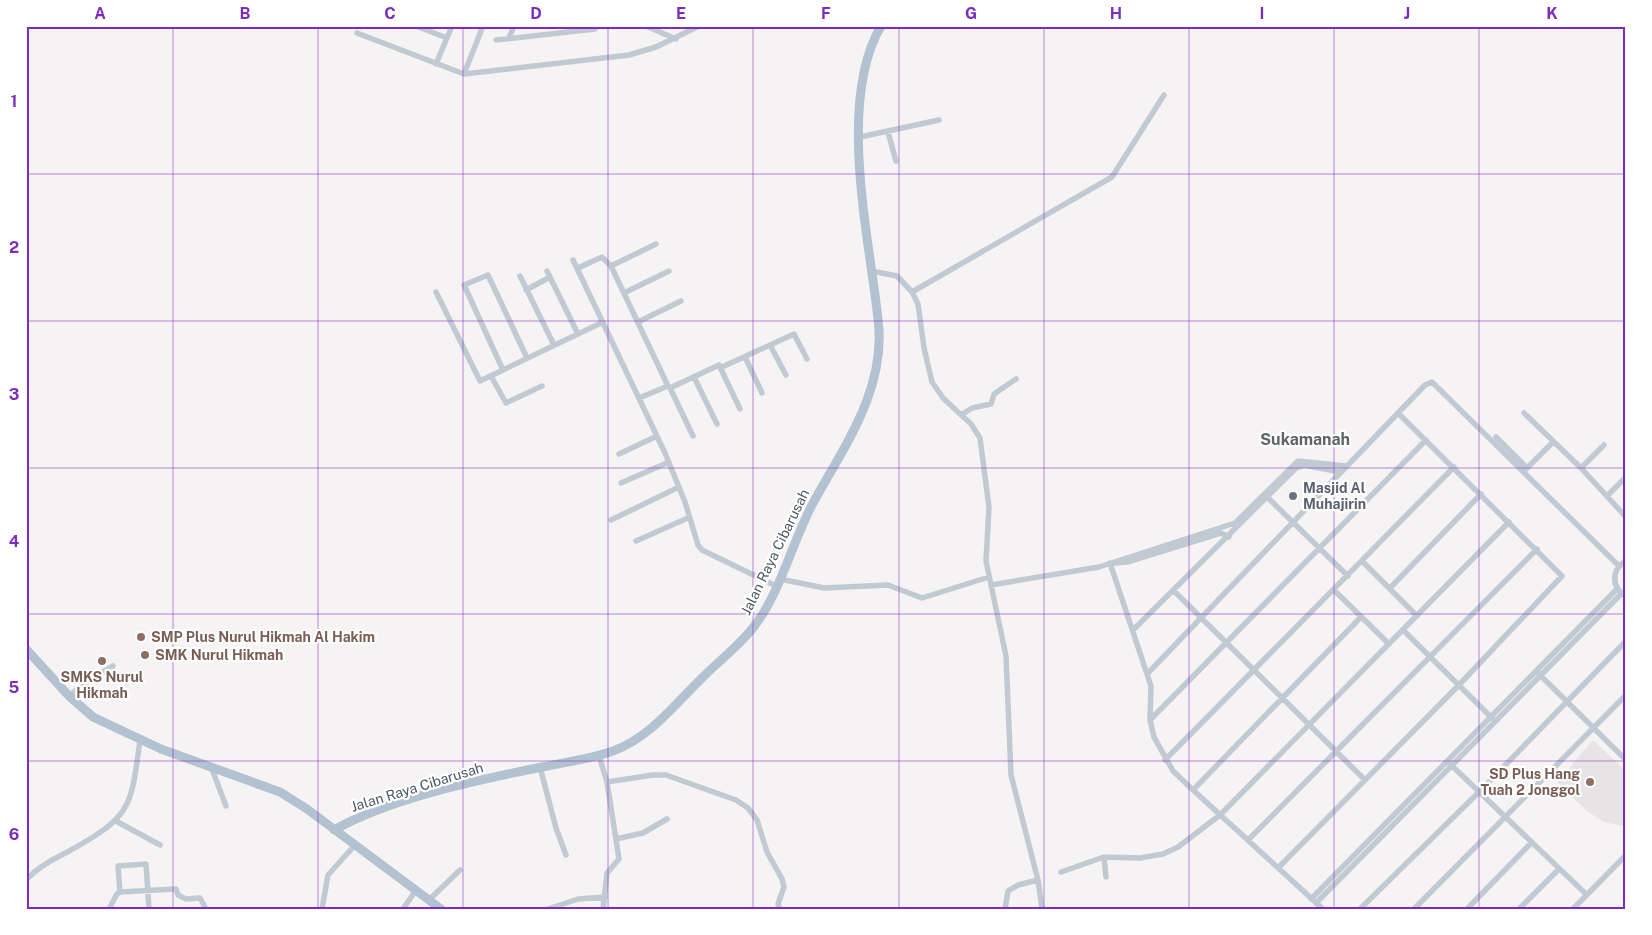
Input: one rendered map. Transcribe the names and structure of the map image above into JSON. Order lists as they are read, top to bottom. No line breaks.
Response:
{"streets":{"main road":["Jalan Raya Cibarusah"]},"districts":["Sukamanah"],"places":["Masjid Al Muhajirin","SMP Plus Nurul Hikmah Al Hakim","SMK Nurul Hikmah","SMKS Nurul Hikmah","SD Plus Hang Tuah 2 Jonggol"],"grid":{"columns":["A","B","C","D","E","F","G","H","I","J","K"],"rows":["1","2","3","4","5","6"]}}
